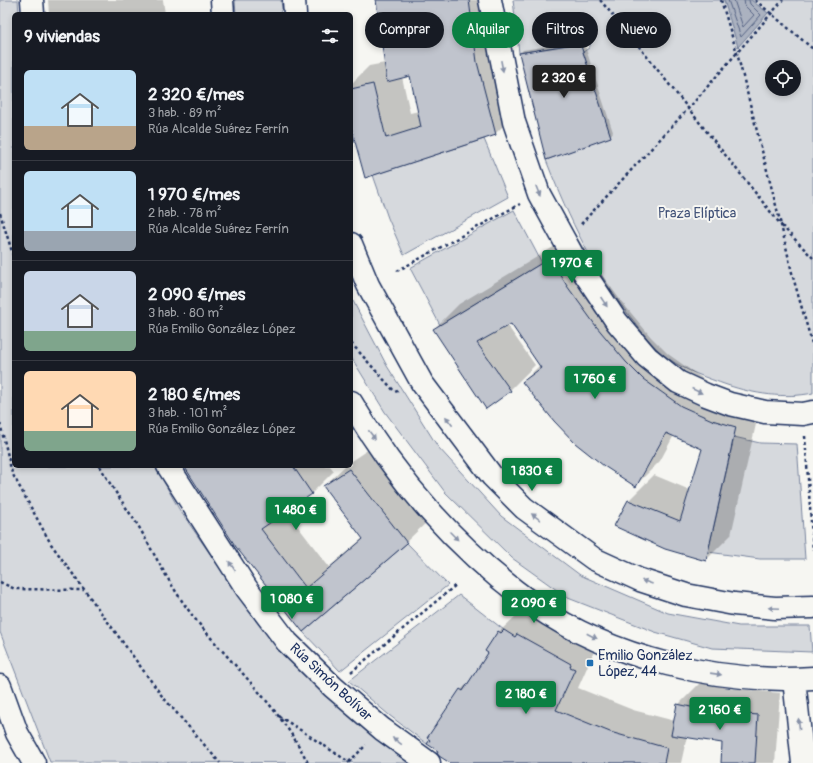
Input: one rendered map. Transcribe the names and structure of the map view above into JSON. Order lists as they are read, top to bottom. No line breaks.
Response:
{"streets":{"street":["Rúa Simón Bolívar"]},"parks":["Praza Elíptica"],"places":{"transit":["Emilio González López, 44"]},"page":{"chip":["Comprar","Alquilar","Filtros","Nuevo"],"heading":"9 viviendas","list":[{"name":"2 320 €/mes","note":"3 hab. · 89 m² · Rúa Alcalde Suárez Ferrín"},{"name":"1 970 €/mes","note":"2 hab. · 78 m² · Rúa Alcalde Suárez Ferrín"},{"name":"2 090 €/mes","note":"3 hab. · 80 m² · Rúa Emilio González López"},{"name":"2 180 €/mes","note":"3 hab. · 101 m² · Rúa Emilio González López"}],"price":["2 320 €","1 970 €","1 760 €","1 830 €","1 480 €","1 080 €","2 090 €","2 180 €","2 160 €"]}}
